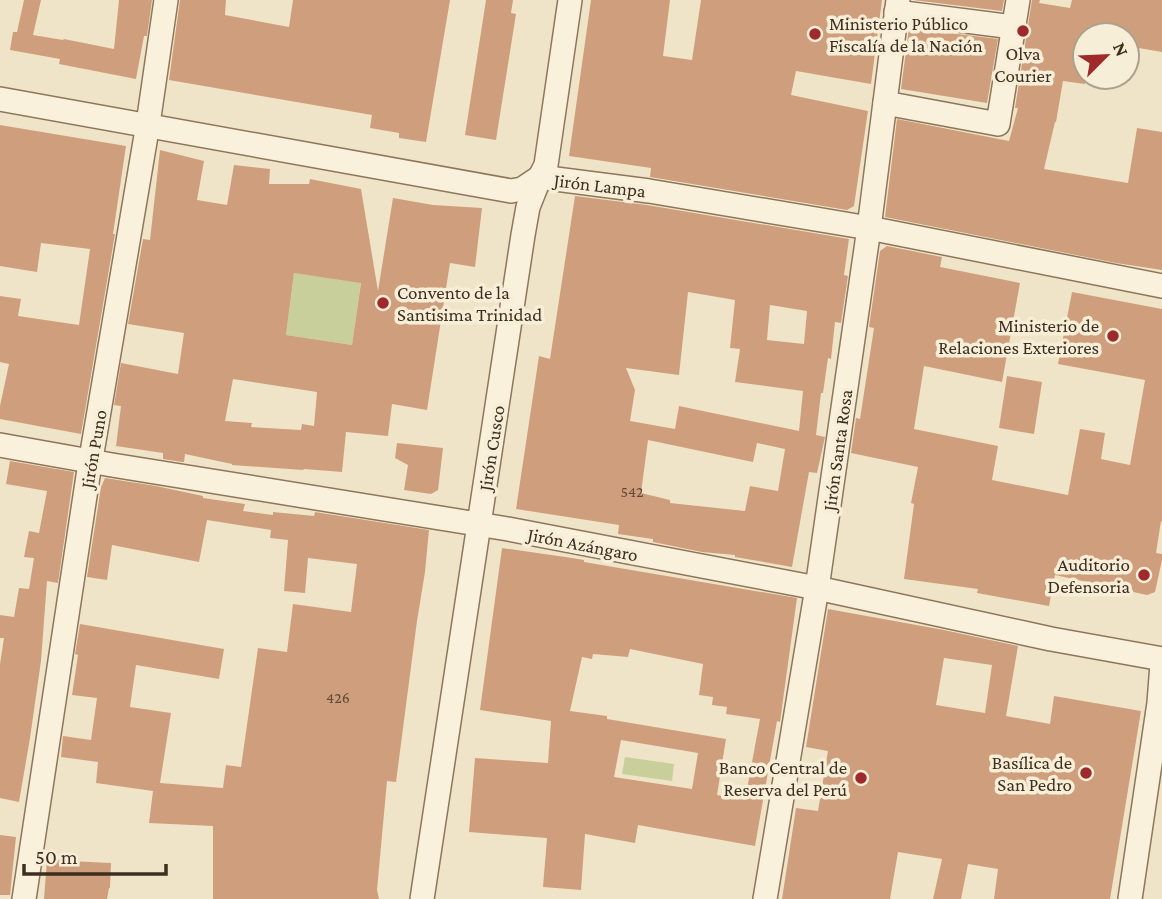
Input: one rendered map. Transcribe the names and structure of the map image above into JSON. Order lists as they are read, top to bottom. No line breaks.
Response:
{"streets":{"street":["Jirón Lampa","Jirón Cusco","Jirón Puno","Jirón Santa Rosa","Jirón Azángaro"]},"crossings":[["Jirón Lampa","Jirón Cusco"],["Jirón Lampa","Jirón Puno"],["Jirón Lampa","Jirón Santa Rosa"],["Jirón Cusco","Jirón Azángaro"],["Jirón Puno","Jirón Azángaro"],["Jirón Santa Rosa","Jirón Azángaro"]],"places":["Olva Courier","Ministerio Público Fiscalía de la Nación","Convento de la Santisima Trinidad","Ministerio de Relaciones Exteriores","Auditorio Defensoria","Basílica de San Pedro","Banco Central de Reserva del Perú"],"house_numbers":["542","426"],"scale_bar":"50 m","north":"top right"}
